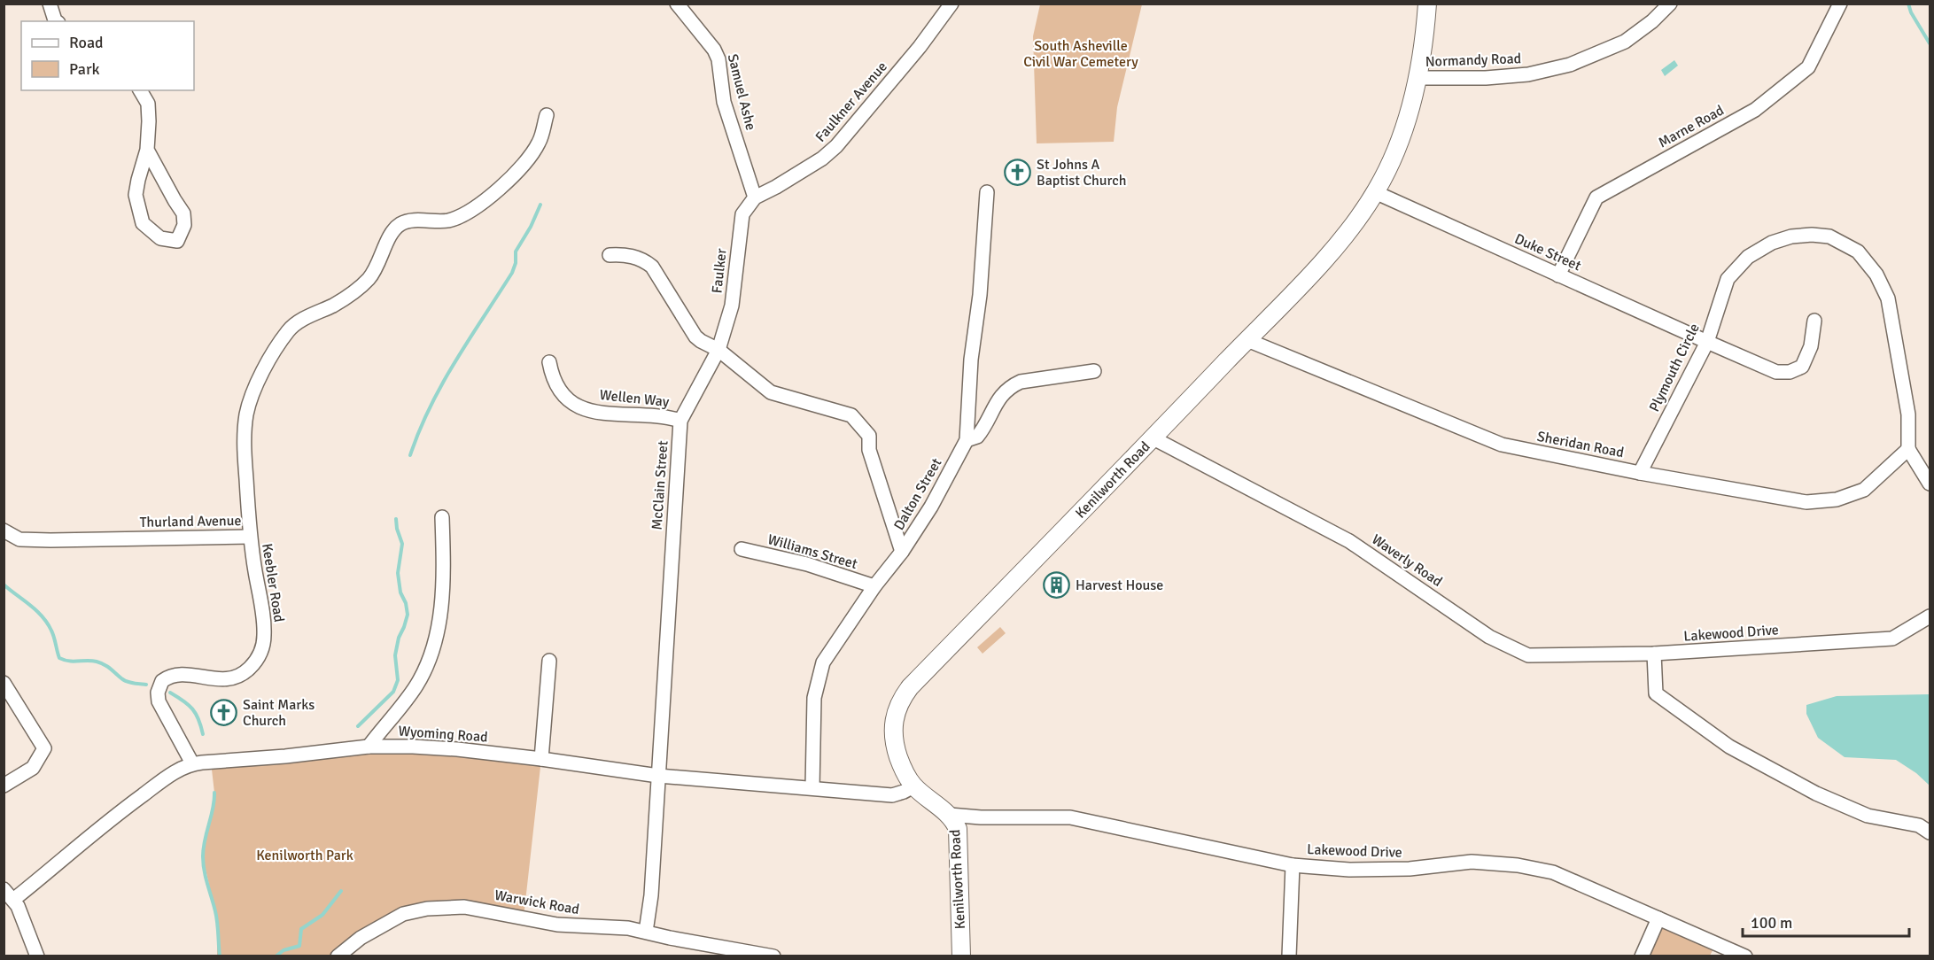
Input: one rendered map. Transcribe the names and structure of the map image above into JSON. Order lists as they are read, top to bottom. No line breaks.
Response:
{"streets":{"street":["Normandy Road","Samuel Ashe","Faulkner Avenue","Marne Road","Duke Street","Faulker","Plymouth Circle","Wellen Way","Sheridan Road","Kenilworth Road","McClain Street","Dalton Street","Thurland Avenue","Williams Street","Waverly Road","Keebler Road","Lakewood Drive","Wyoming Road","Warwick Road"]},"crossings":[["Normandy Road","Kenilworth Road"],["Samuel Ashe","Faulkner Avenue"],["Samuel Ashe","Faulker"],["Faulkner Avenue","Faulker"],["Marne Road","Duke Street"],["Duke Street","Plymouth Circle"],["Duke Street","Kenilworth Road"],["Faulker","McClain Street"],["Plymouth Circle","Sheridan Road"],["Wellen Way","McClain Street"],["Sheridan Road","Kenilworth Road"],["Kenilworth Road","Waverly Road"],["Kenilworth Road","Lakewood Drive"],["Kenilworth Road","Wyoming Road"],["McClain Street","Wyoming Road"],["McClain Street","Warwick Road"],["Dalton Street","Williams Street"],["Dalton Street","Wyoming Road"],["Thurland Avenue","Keebler Road"],["Waverly Road","Lakewood Drive"],["Keebler Road","Wyoming Road"]],"parks":["South Asheville Civil War Cemetery","Kenilworth Park"],"places":{"church":["St Johns A Baptist Church","Saint Marks Church"],"building":["Harvest House"]},"legend":["Road","Park"],"scale_bar":"100 m"}
